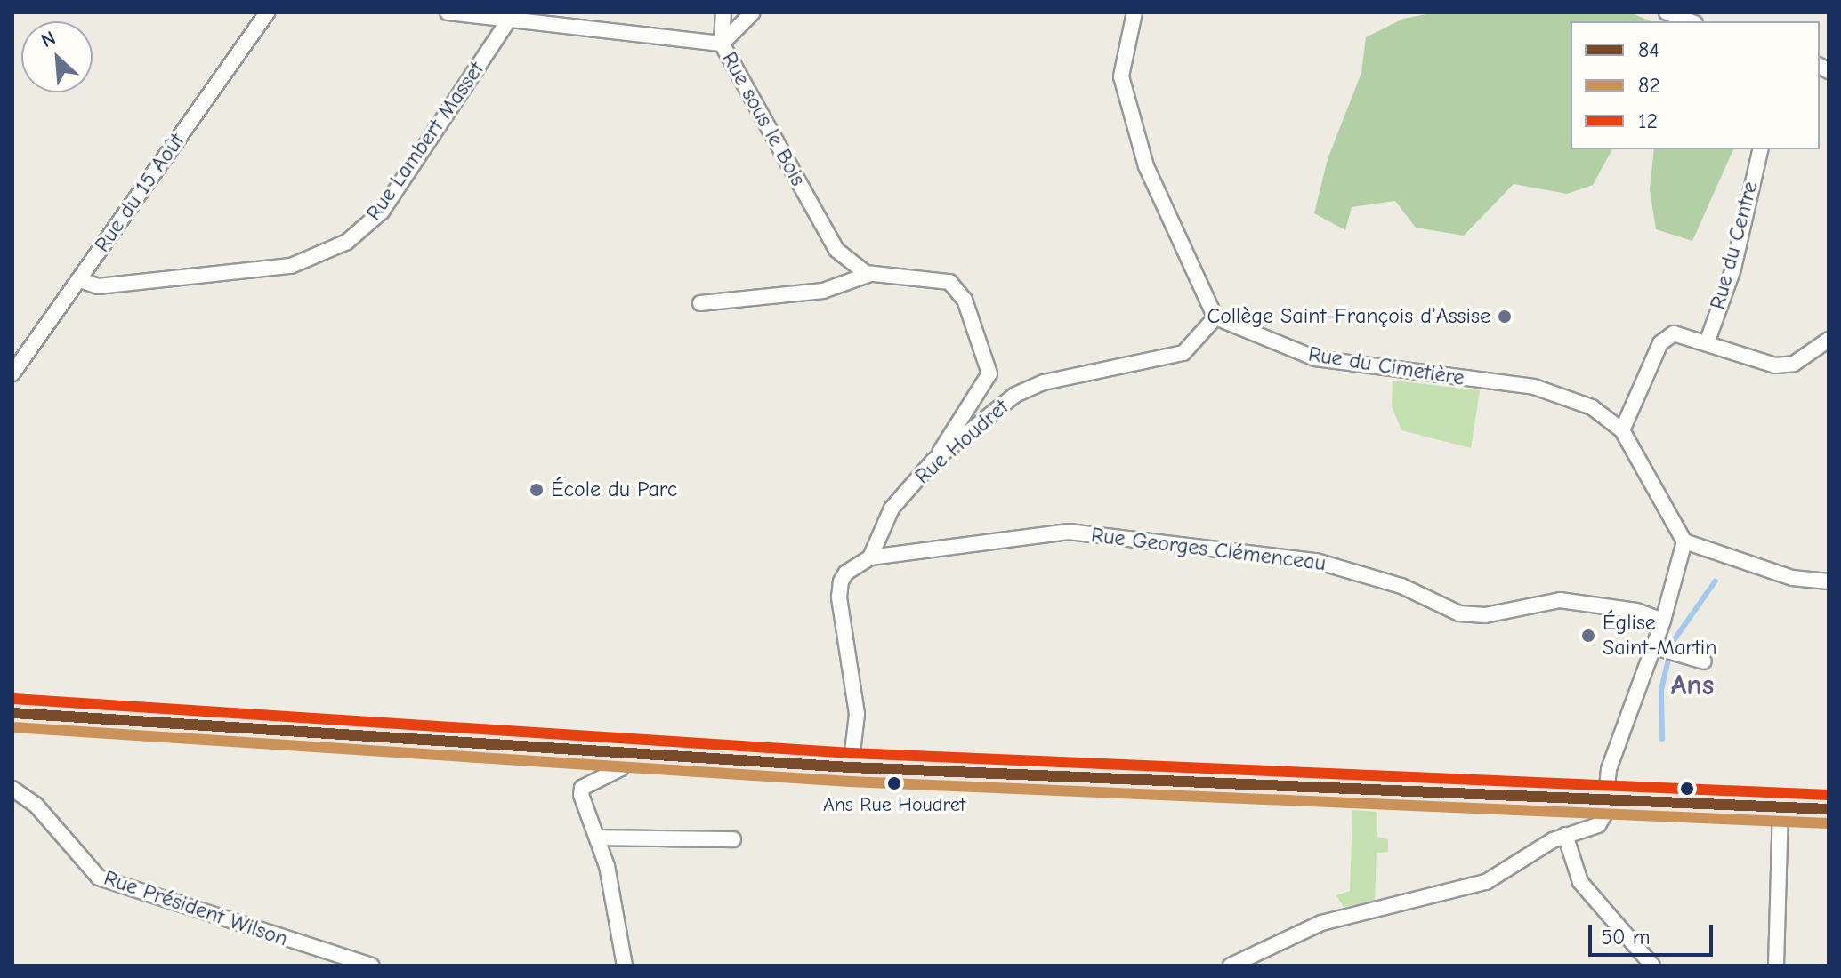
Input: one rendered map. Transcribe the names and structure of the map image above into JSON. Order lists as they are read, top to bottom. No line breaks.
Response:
{"streets":{"street":["Rue sous le Bois","Rue Lambert Masset","Rue du 15 Août","Rue du Centre","Rue du Cimetière","Rue Houdret","Rue Georges Clémenceau","Rue Président Wilson"]},"crossings":[["Rue sous le Bois","Rue Lambert Masset"],["Rue sous le Bois","Rue Houdret"],["Rue Lambert Masset","Rue du 15 Août"],["Rue du Cimetière","Rue Houdret"],["Rue Houdret","Rue Georges Clémenceau"]],"districts":["Ans"],"places":["Collège Saint-François d'Assise","École du Parc","Église Saint-Martin","Ans Rue Houdret"],"lines":["transit line 12","transit line 84","transit line 82"],"legend":["84","82","12"],"scale_bar":"50 m","north":"top left"}
